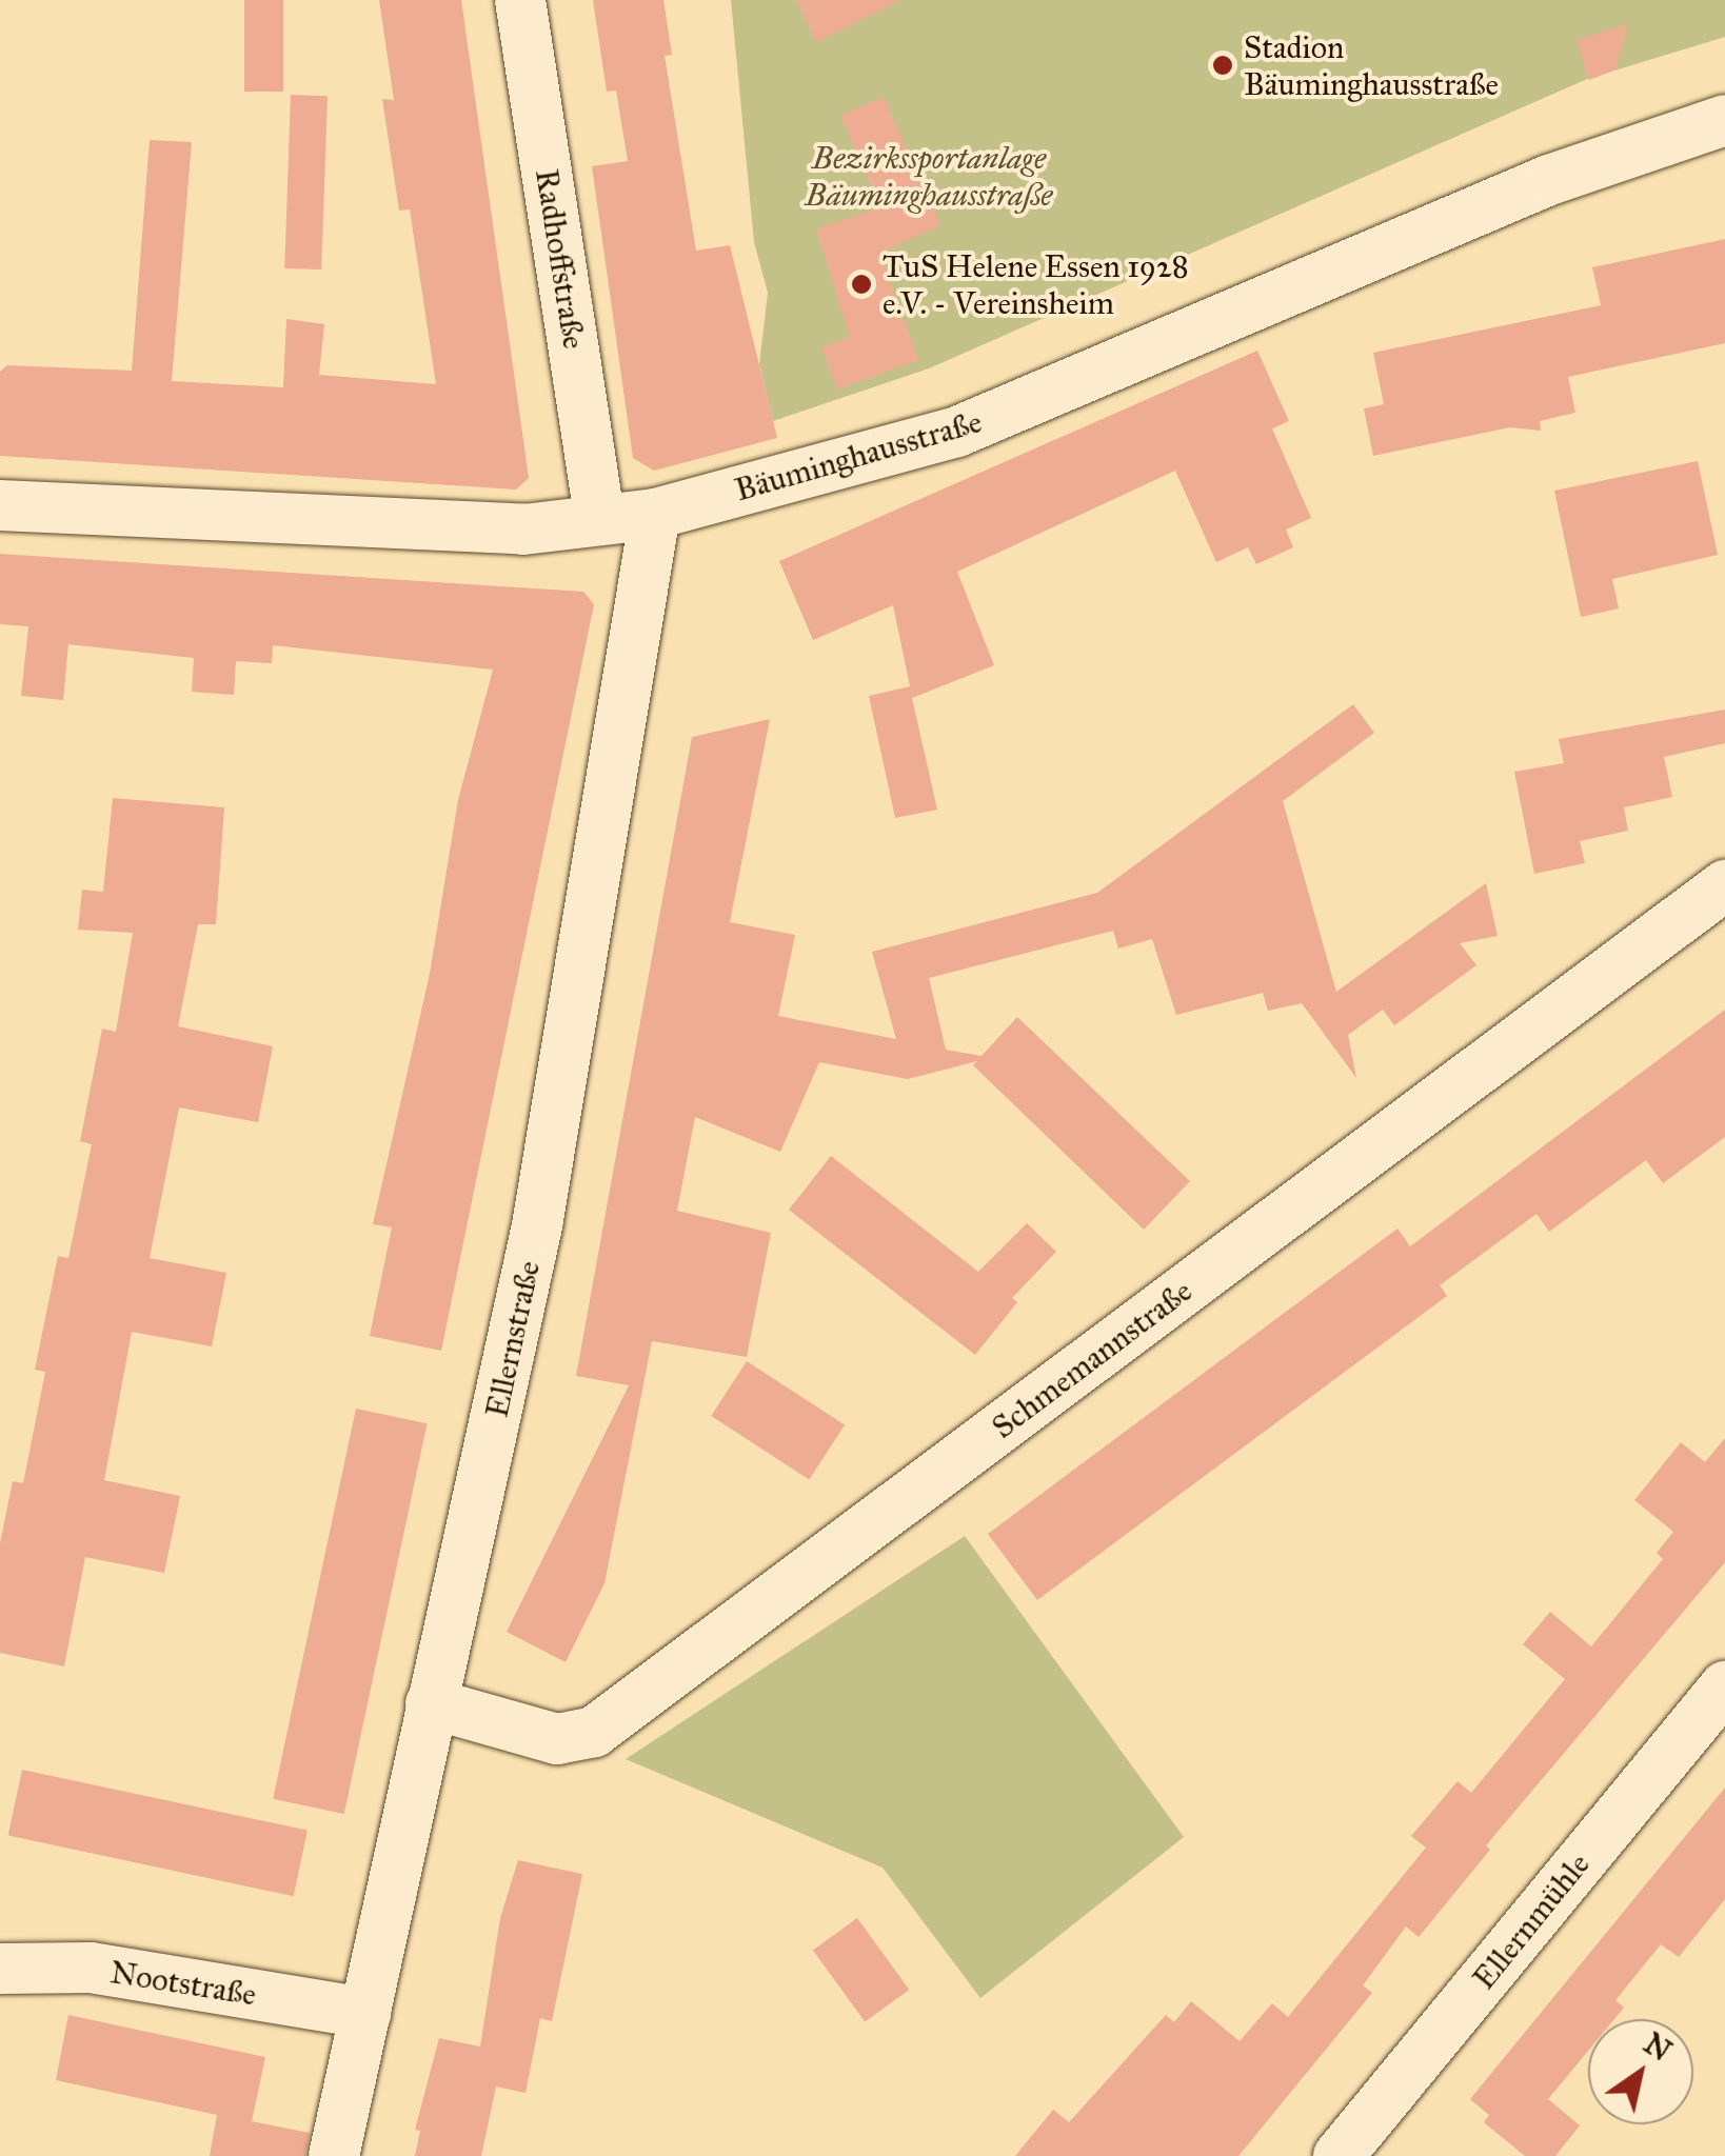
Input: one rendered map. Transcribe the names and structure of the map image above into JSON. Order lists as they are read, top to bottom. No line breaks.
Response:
{"streets":{"street":["Radhoffstraße","Bäuminghausstraße","Ellernstraße","Schmemannstraße","Ellernmühle","Nootstraße"]},"crossings":[["Radhoffstraße","Bäuminghausstraße"],["Bäuminghausstraße","Ellernstraße"],["Ellernstraße","Schmemannstraße"],["Ellernstraße","Nootstraße"]],"parks":["Bezirkssportanlage Bäuminghausstraße"],"places":["Stadion Bäuminghausstraße","TuS Helene Essen 1928 e.V. - Vereinsheim"],"north":"top right"}
